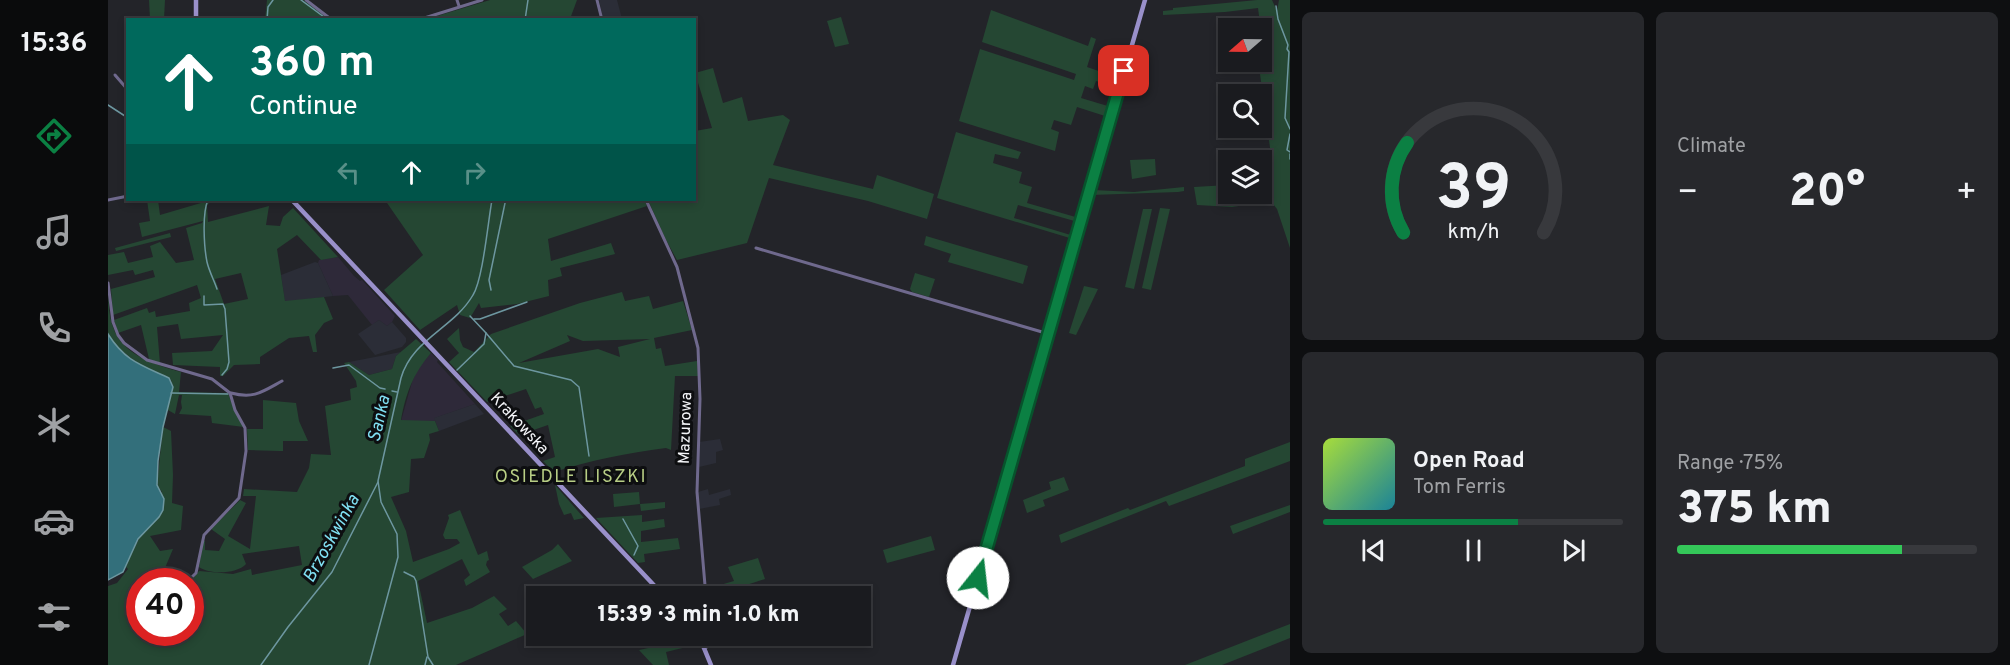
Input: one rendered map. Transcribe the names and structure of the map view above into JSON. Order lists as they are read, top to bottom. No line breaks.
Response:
{"streets":{"street":["Krakowska","Mazurowa"]},"districts":["OSIEDLE LISZKI"],"water":["Sanka","Brzoskwinka"],"north":"left","page":{"tabs":"15:36","tile":["Climate",["Range · 75%","375 km"]],"turn":["360 m","Continue"],"heat":["−","20°","+"],"song":["Open Road","Tom Ferris"],"limit":"40","trip":"15:39 · 3 min · 1.0 km","gauge":["39","km/h"]}}
